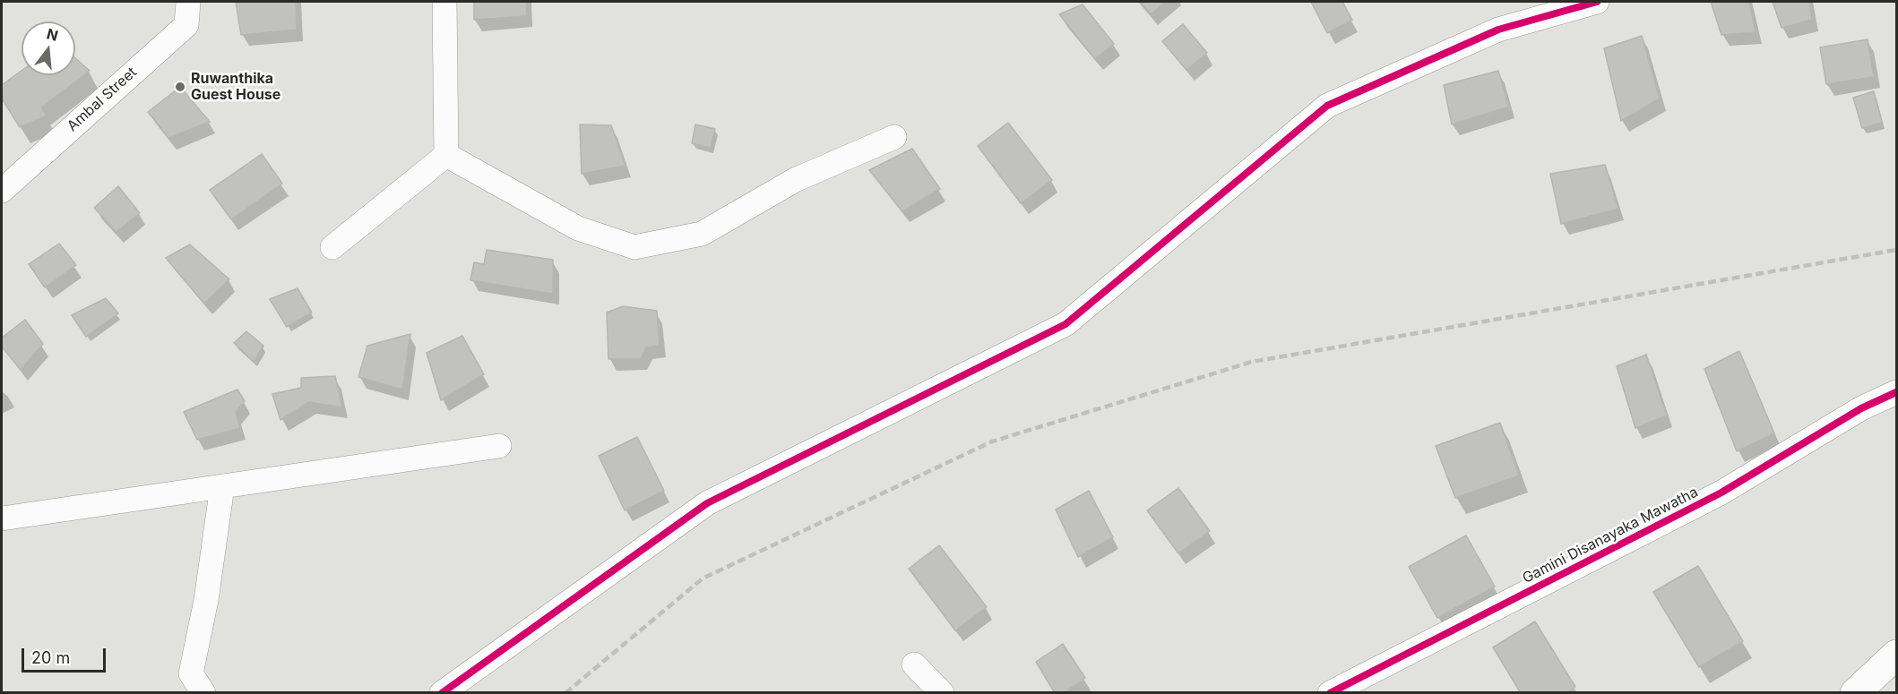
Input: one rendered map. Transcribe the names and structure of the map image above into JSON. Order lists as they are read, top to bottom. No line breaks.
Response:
{"streets":{"street":["Ambal Street","Gamini Disanayaka Mawatha"]},"places":["Ruwanthika Guest House"],"scale_bar":"20 m","north":"top"}
